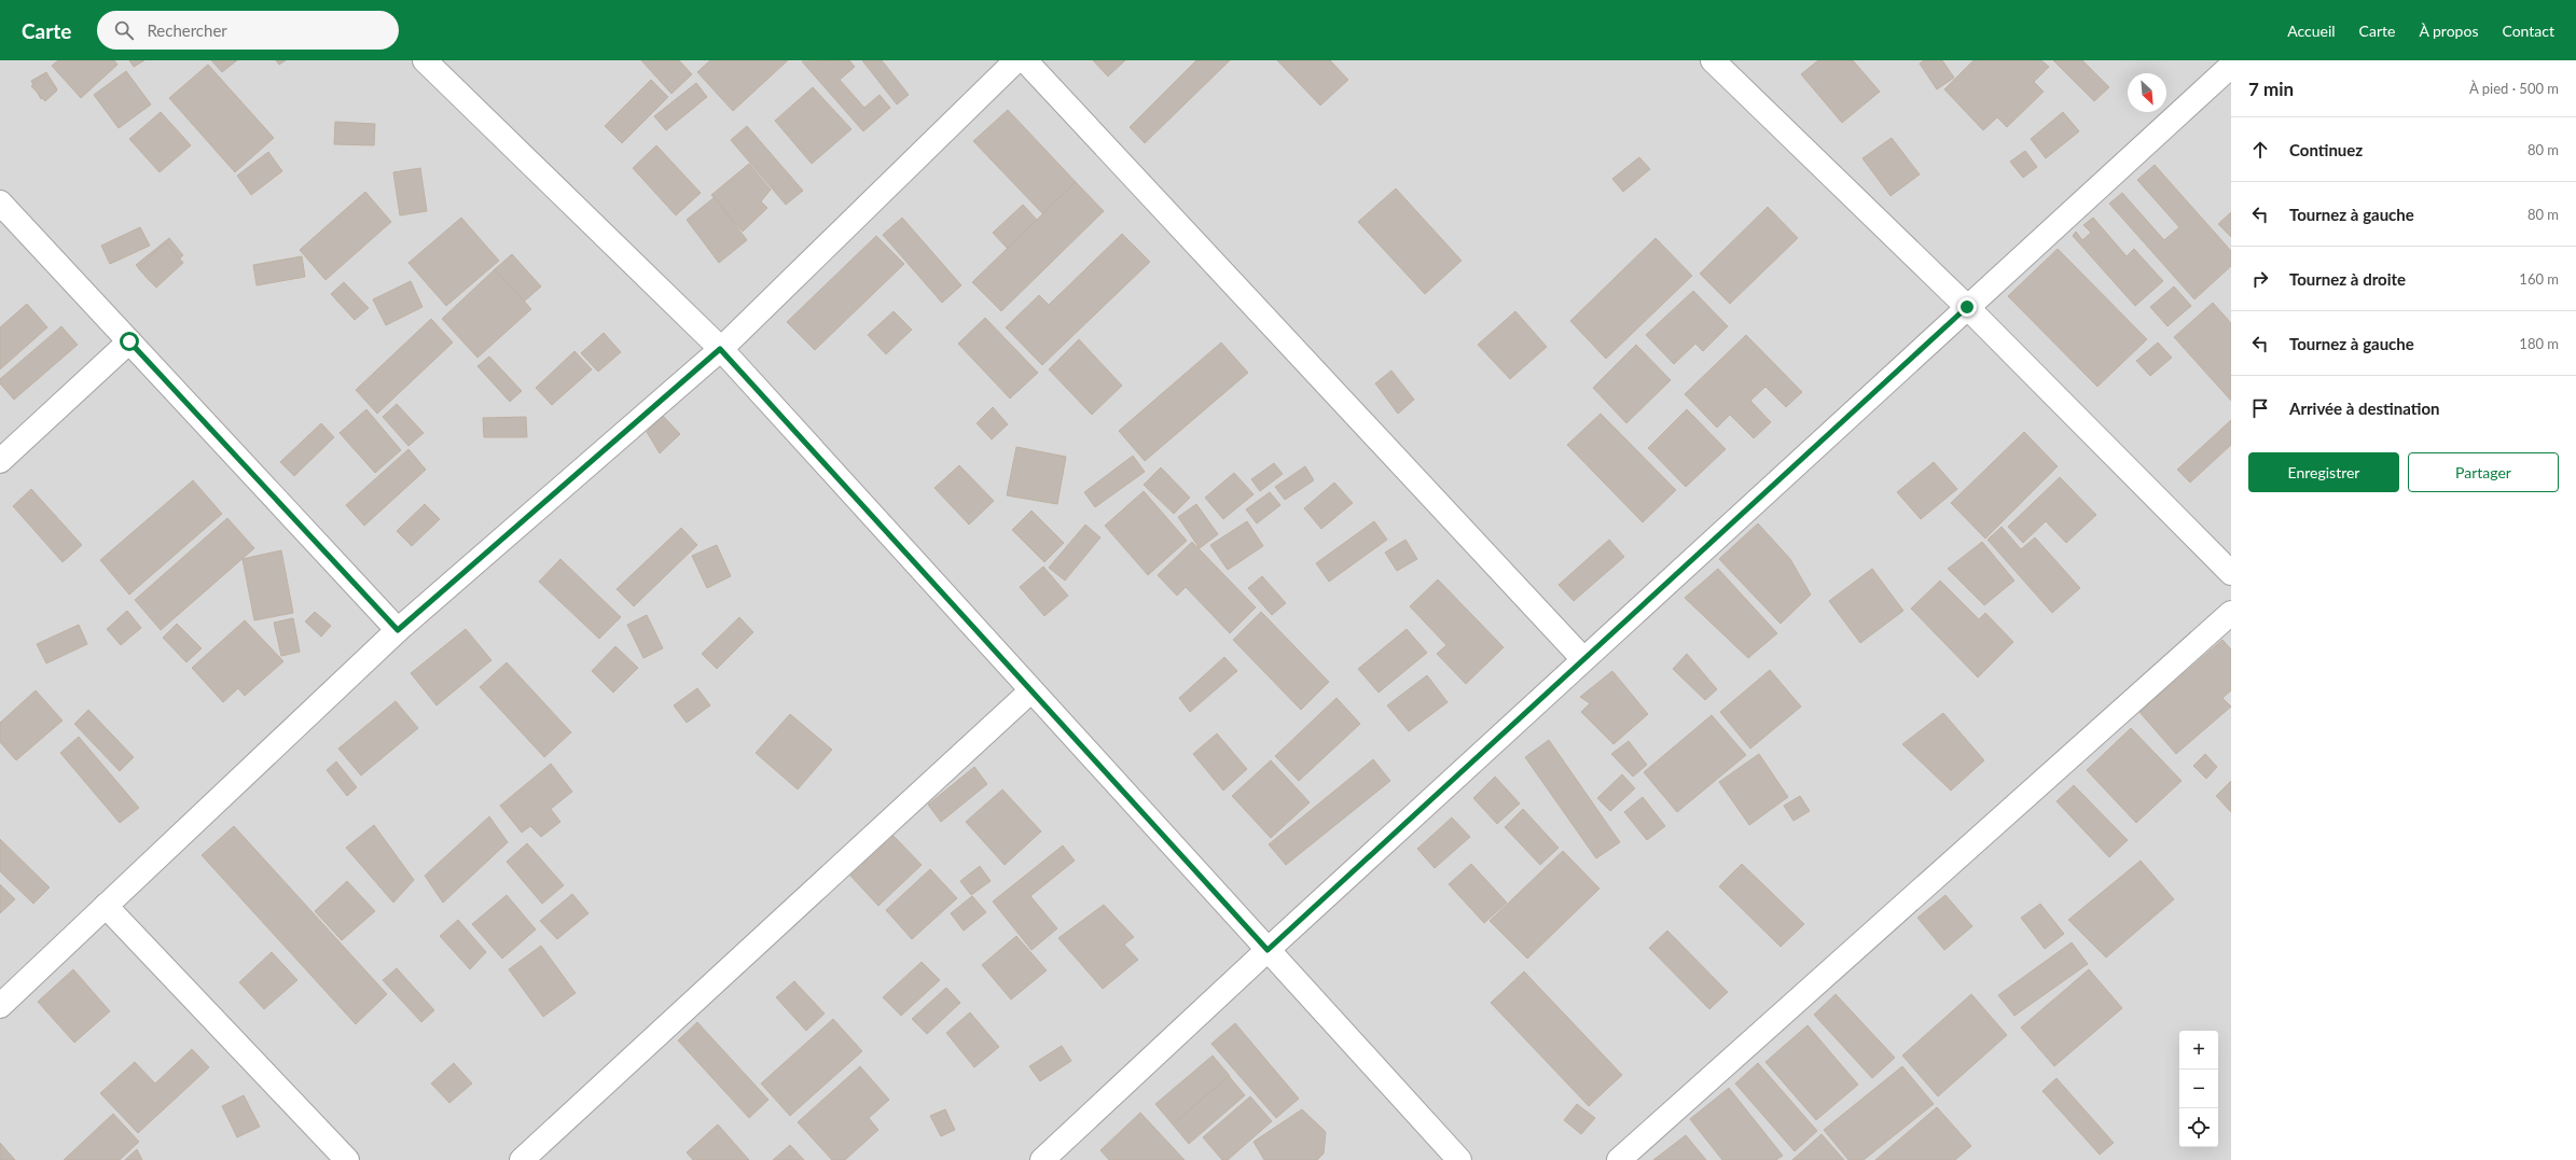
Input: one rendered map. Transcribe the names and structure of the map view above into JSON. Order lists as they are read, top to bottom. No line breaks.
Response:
{"north":"bottom right","page":{"header":"Carte","search":"Rechercher","nav":["Accueil","Carte","À propos","Contact"],"heading":["7 min","À pied · 500 m"],"list":[["Continuez","80 m"],["Tournez à gauche","80 m"],["Tournez à droite","160 m"],["Tournez à gauche","180 m"],"Arrivée à destination"],"buttons":["Enregistrer","Partager"],"map_buttons":["+","−"]}}
